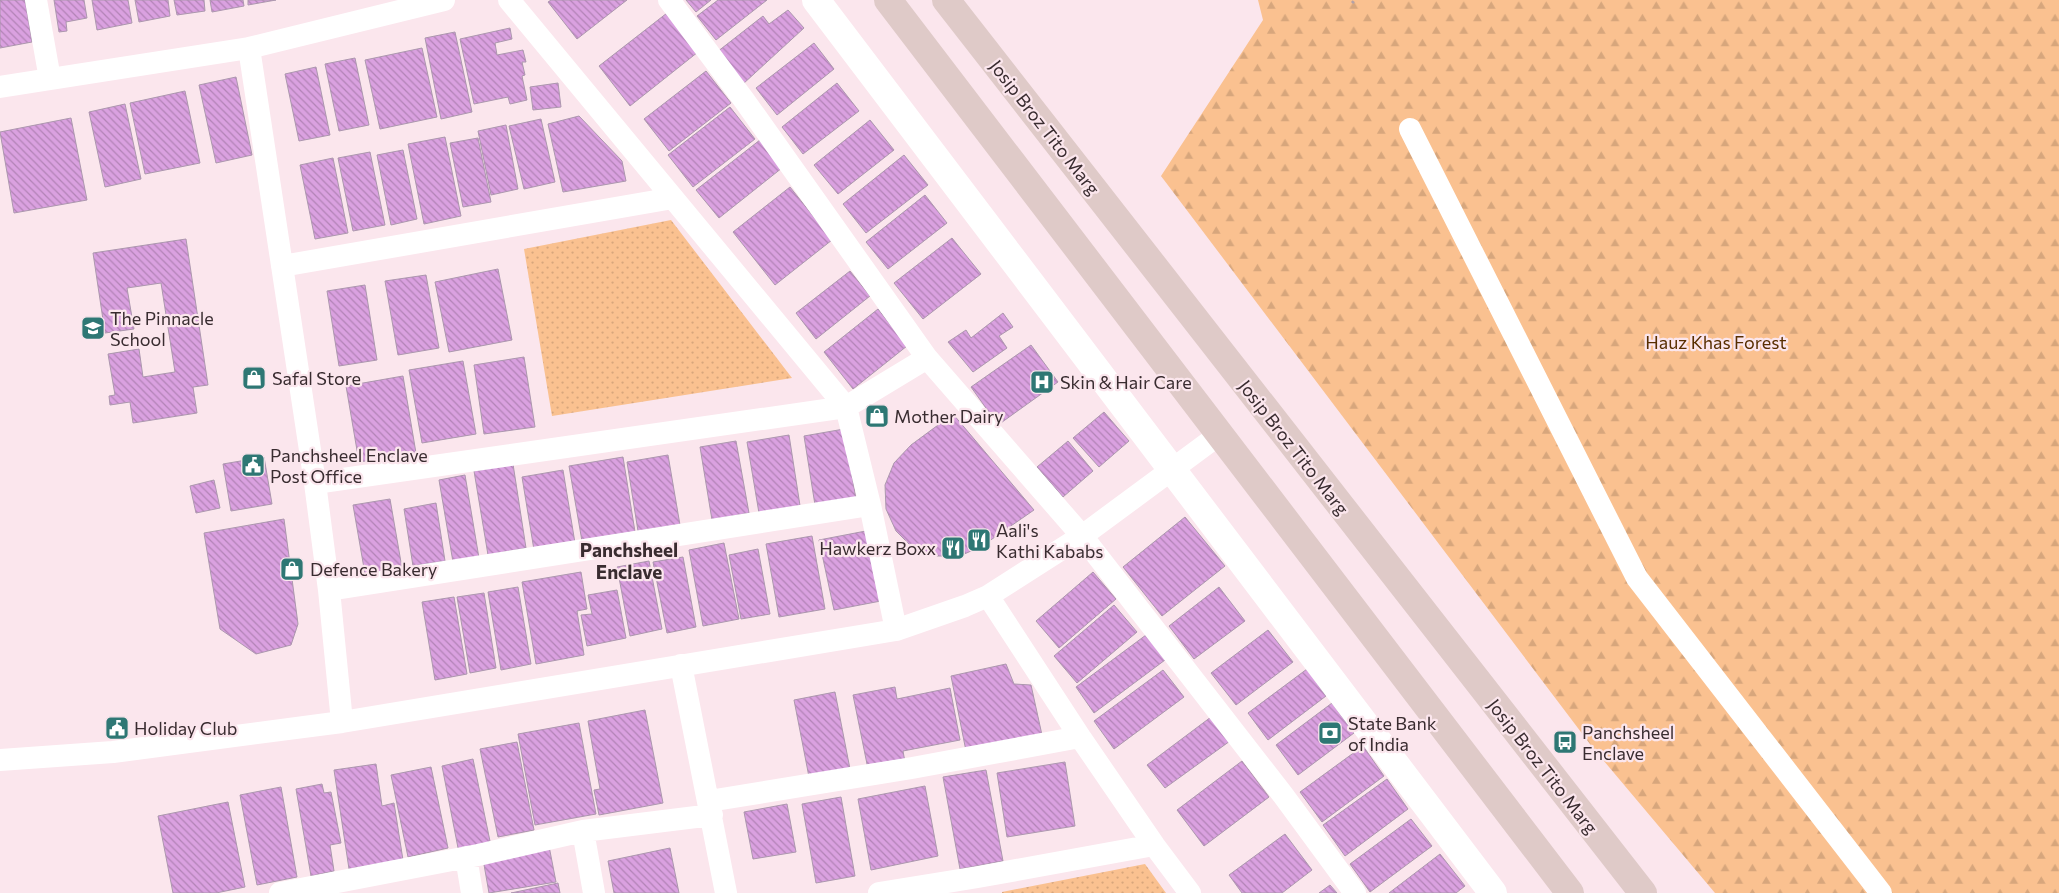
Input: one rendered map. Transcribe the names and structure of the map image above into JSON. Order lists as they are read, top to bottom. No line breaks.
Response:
{"streets":{"main road":["Josip Broz Tito Marg"]},"districts":["Panchsheel Enclave"],"parks":["Hauz Khas Forest"],"places":{"school or university":["The Pinnacle School"],"shop":["Safal Store","Mother Dairy","Defence Bakery"],"hospital":["Skin & Hair Care"],"public building":["Panchsheel Enclave Post Office","Holiday Club"],"restaurant":["Aali's Kathi Kababs","Hawkerz Boxx"],"bank":["State Bank of India"],"bus stop":["Panchsheel Enclave"]}}
